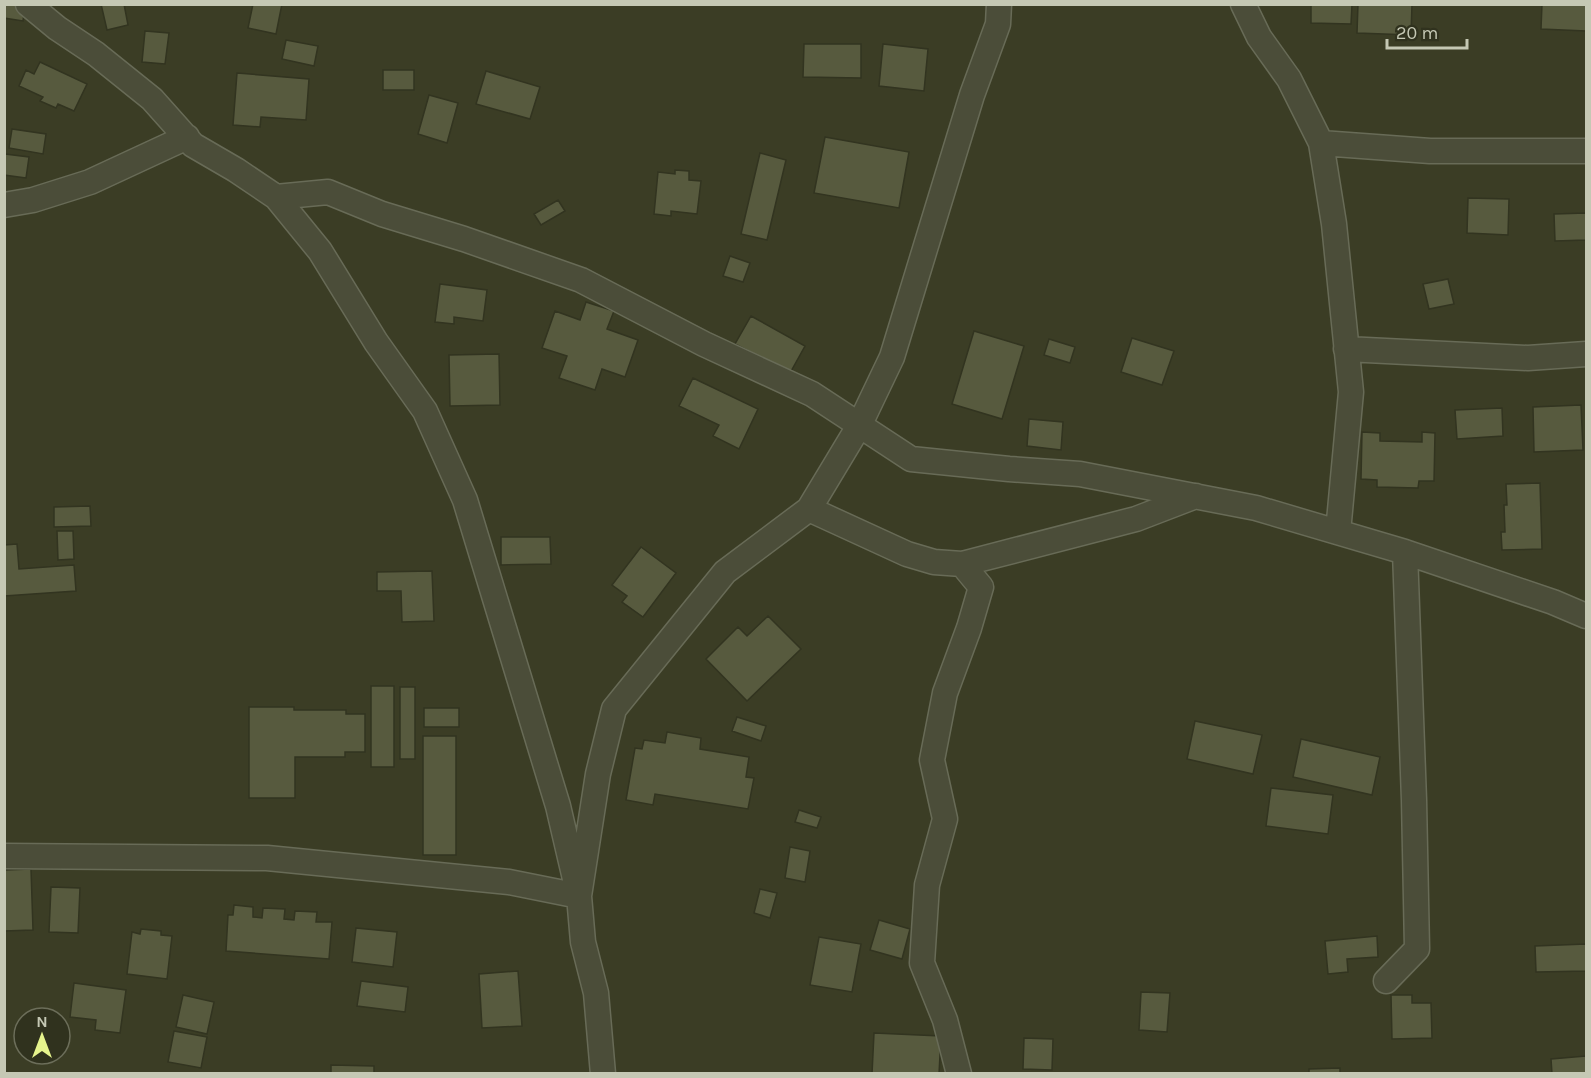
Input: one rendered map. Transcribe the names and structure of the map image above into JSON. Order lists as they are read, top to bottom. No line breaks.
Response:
{"scale_bar":"20 m","north":"top"}
